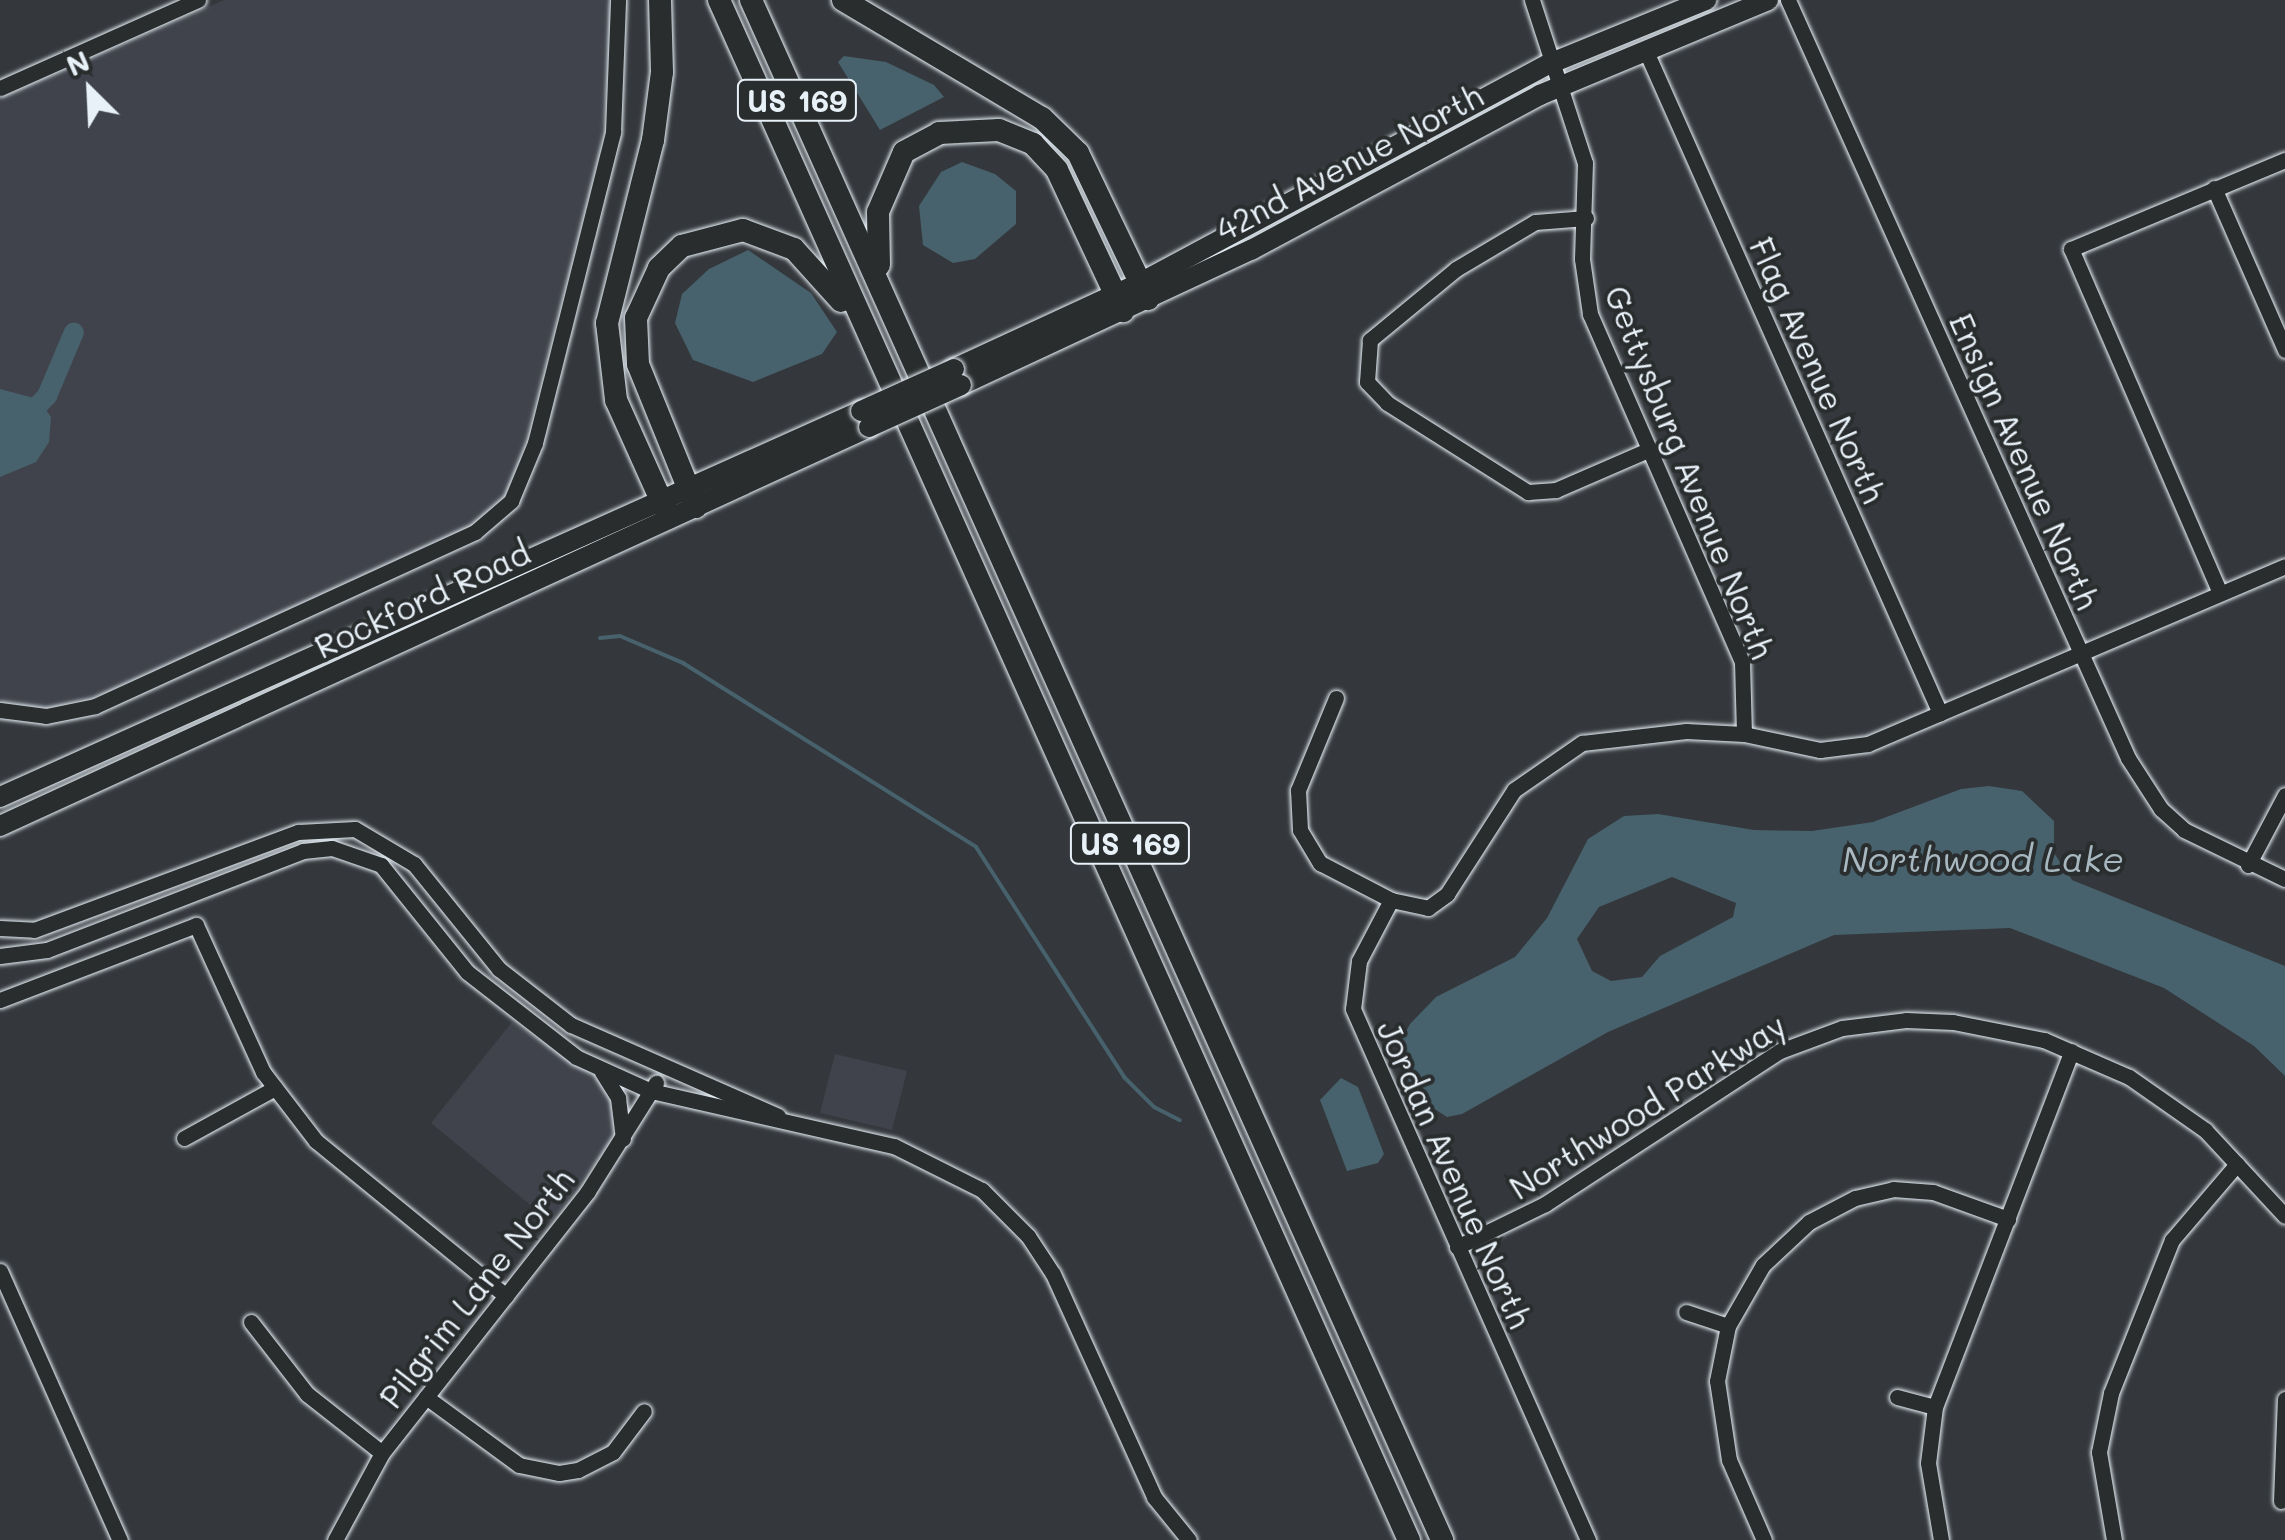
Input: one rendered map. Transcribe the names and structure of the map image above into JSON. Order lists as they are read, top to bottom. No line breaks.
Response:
{"streets":{"highway":["US 169"],"main road":["42nd Avenue North","Rockford Road"],"street":["Flag Avenue North","Ensign Avenue North","Gettysburg Avenue North","Northwood Parkway","Jordan Avenue North","Pilgrim Lane North"]},"crossings":[["42nd Avenue North","Flag Avenue North"],["42nd Avenue North","Gettysburg Avenue North"],["42nd Avenue North","Rockford Road"],["Northwood Parkway","Jordan Avenue North"]],"water":["Northwood Lake"],"north":"top left"}
